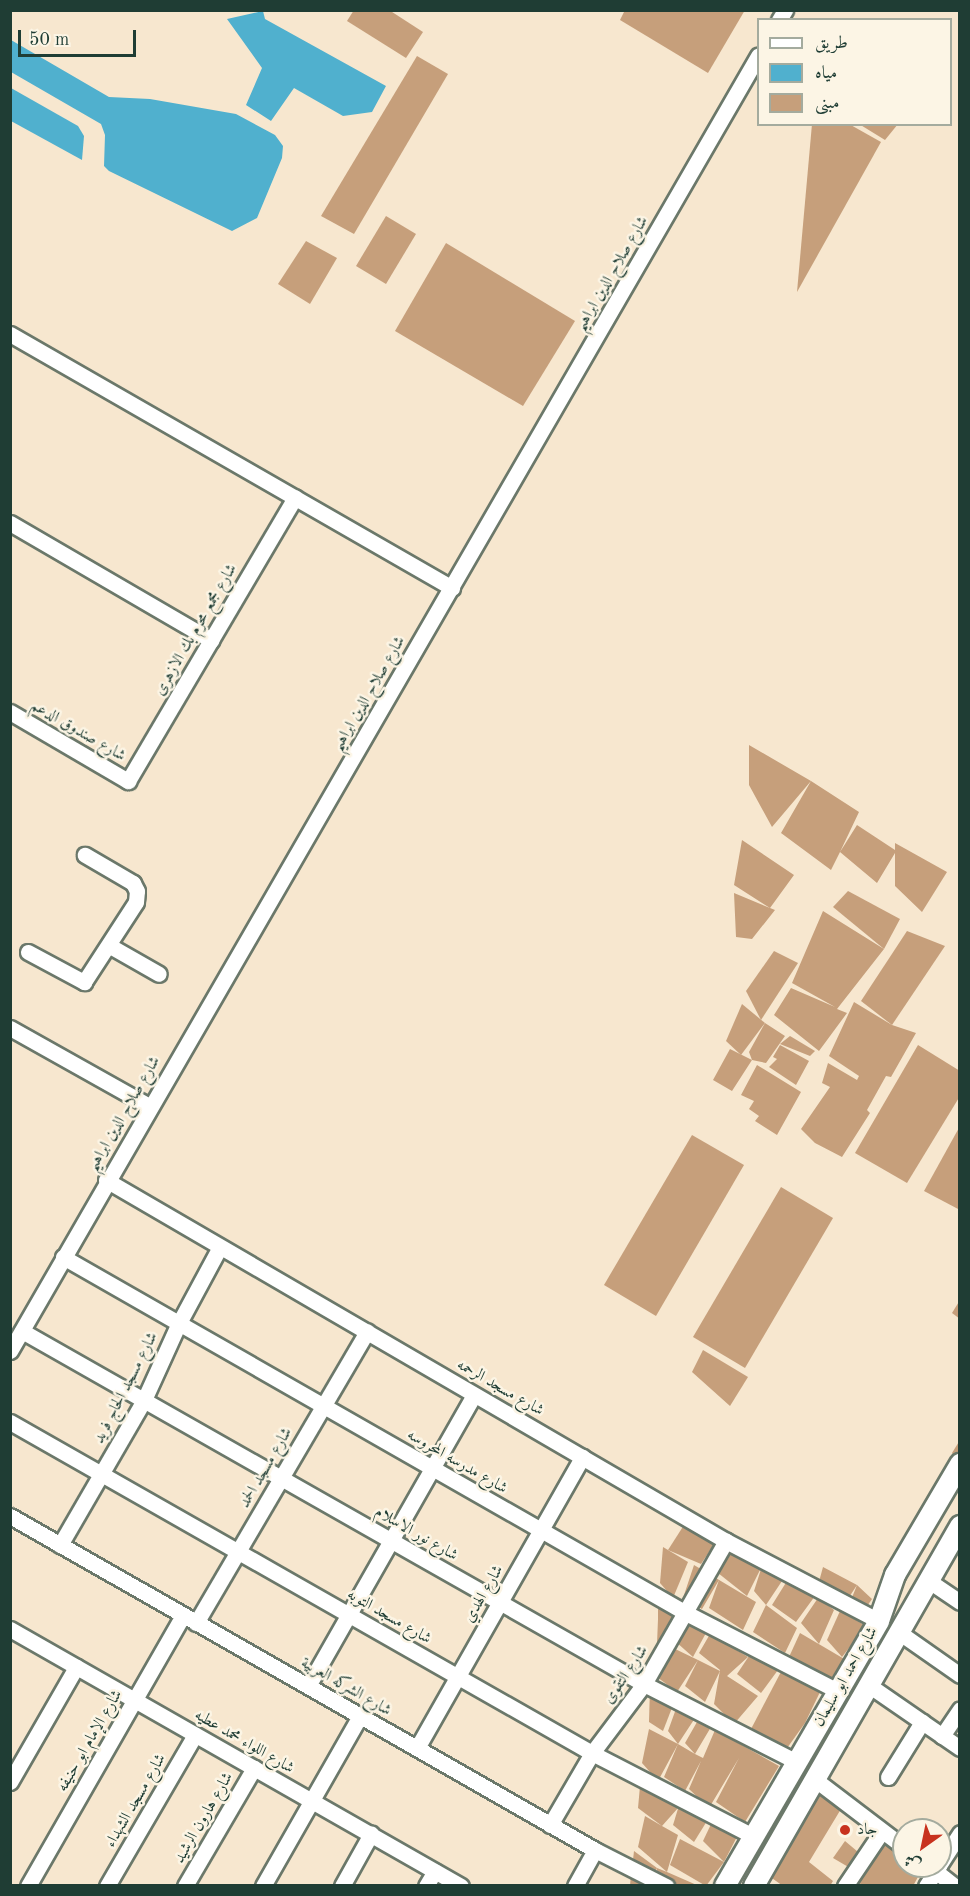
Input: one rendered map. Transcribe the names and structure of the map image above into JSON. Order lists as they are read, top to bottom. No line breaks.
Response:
{"streets":{"main road":["شارع احمد ابو سليمان"],"street":["شارع صلاح الدين ابراهيم","شارع مجمع محرم بك الازهرى","شارع صندوق الدعم","شارع مسجد الحاج فريد","شارع مسجد الرحمه","شارع مدرسه المحروسه","شارع مسجد الحمد","شارع نور الاسلام","شارع الهدي","شارع مسجد التوبه","شارع التقوى","شارع الشركه العربية","شارع الإمام ابو حنيفه","شارع اللواء محمد عطيه","شارع مسجد الشهداء","شارع هارون الرشيد"]},"crossings":[["شارع صلاح الدين ابراهيم","شارع مسجد الرحمه"],["شارع صلاح الدين ابراهيم","شارع مدرسه المحروسه"],["شارع صلاح الدين ابراهيم","شارع نور الاسلام"],["شارع مجمع محرم بك الازهرى","شارع صندوق الدعم"],["شارع مسجد الحاج فريد","شارع مسجد الرحمه"],["شارع مسجد الحاج فريد","شارع مدرسه المحروسه"],["شارع مسجد الحاج فريد","شارع نور الاسلام"],["شارع مسجد الحاج فريد","شارع مسجد التوبه"],["شارع مسجد الحاج فريد","شارع الشركه العربية"],["شارع مسجد الرحمه","شارع مسجد الحمد"],["شارع مسجد الرحمه","شارع الهدي"],["شارع مسجد الرحمه","شارع التقوى"],["شارع مسجد الرحمه","شارع احمد ابو سليمان"],["شارع مدرسه المحروسه","شارع مسجد الحمد"],["شارع مدرسه المحروسه","شارع الهدي"],["شارع مدرسه المحروسه","شارع التقوى"],["شارع مدرسه المحروسه","شارع احمد ابو سليمان"],["شارع مسجد الحمد","شارع نور الاسلام"],["شارع مسجد الحمد","شارع مسجد التوبه"],["شارع مسجد الحمد","شارع الشركه العربية"],["شارع مسجد الحمد","شارع الإمام ابو حنيفه"],["شارع نور الاسلام","شارع الهدي"],["شارع نور الاسلام","شارع التقوى"],["شارع نور الاسلام","شارع احمد ابو سليمان"],["شارع الهدي","شارع مسجد التوبه"],["شارع الهدي","شارع الشركه العربية"],["شارع مسجد التوبه","شارع التقوى"],["شارع مسجد التوبه","شارع احمد ابو سليمان"],["شارع التقوى","شارع الشركه العربية"],["شارع الشركه العربية","شارع الإمام ابو حنيفه"],["شارع الإمام ابو حنيفه","شارع اللواء محمد عطيه"],["شارع اللواء محمد عطيه","شارع مسجد الشهداء"],["شارع اللواء محمد عطيه","شارع هارون الرشيد"]],"places":["جاد"],"legend":["طريق","مياه","مبنى"],"scale_bar":"50 m","north":"bottom left"}
